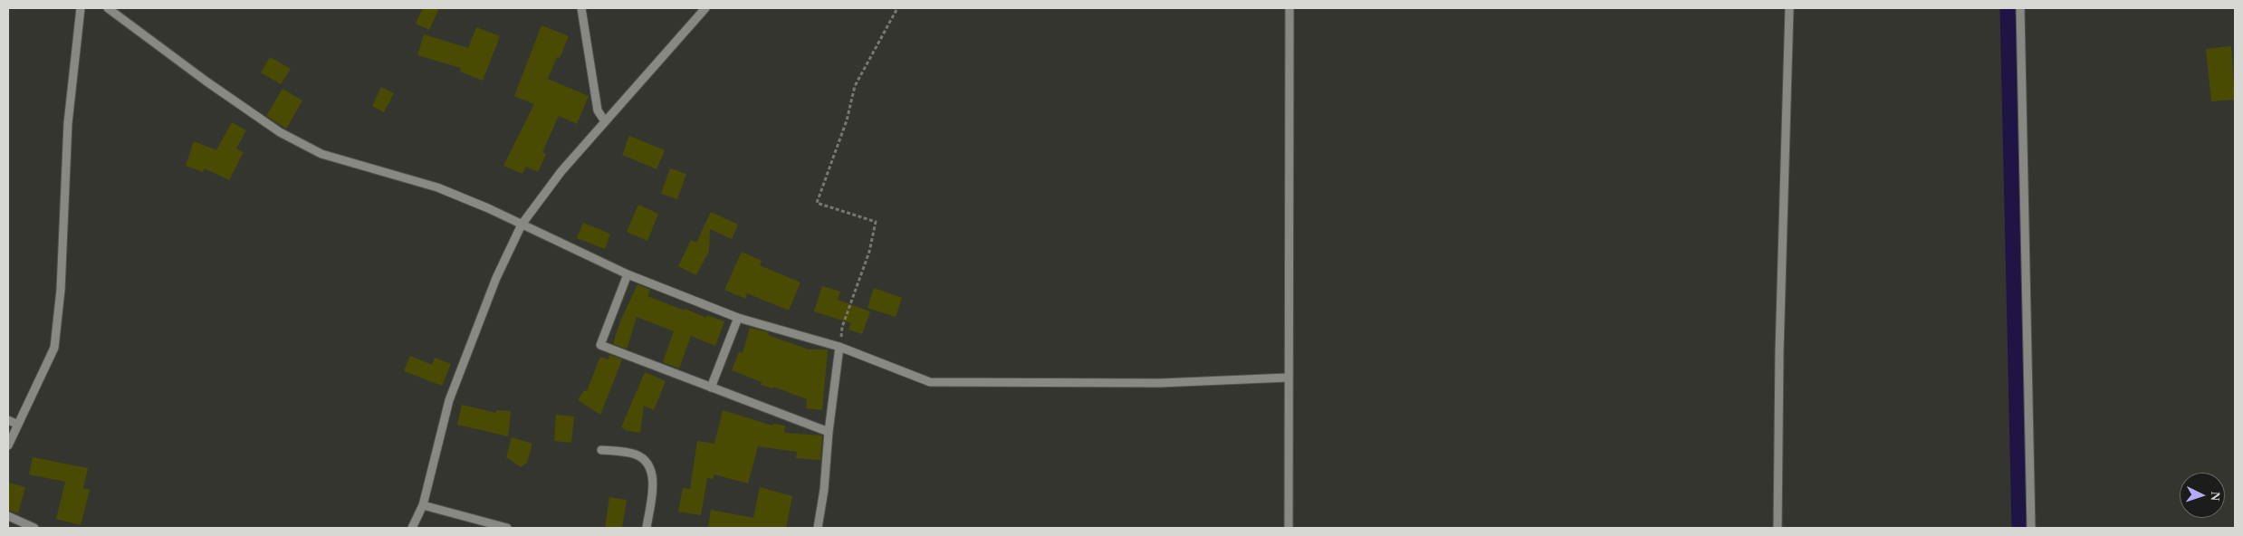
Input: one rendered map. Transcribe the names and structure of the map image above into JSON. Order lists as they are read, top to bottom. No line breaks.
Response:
{"north":"right"}
